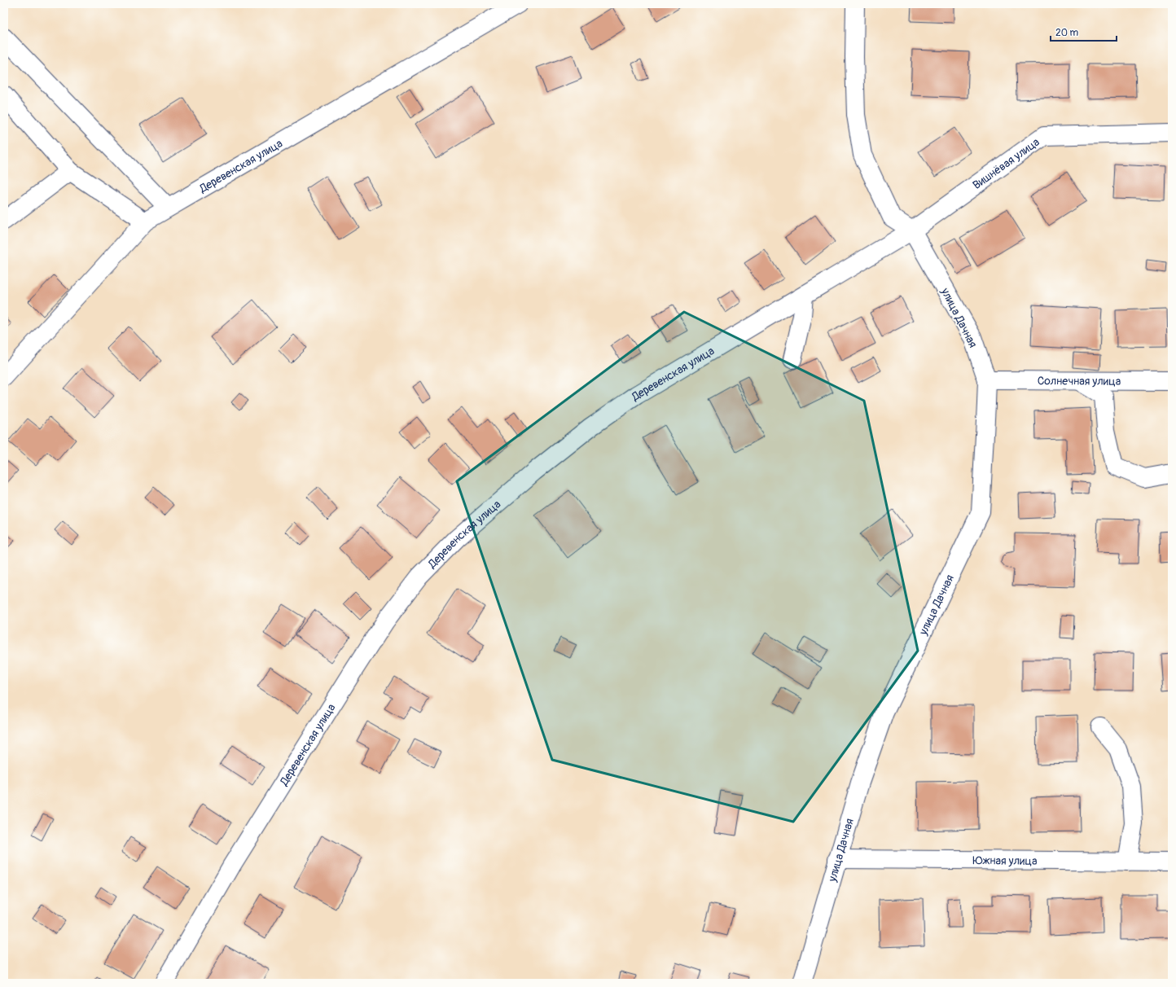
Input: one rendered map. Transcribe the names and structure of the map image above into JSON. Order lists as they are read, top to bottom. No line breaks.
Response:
{"streets":{"street":["Вишнёвая улица","Деревенская улица","улица Дачная","Солнечная улица","Южная улица"]},"crossings":[["Вишнёвая улица","Деревенская улица"],["Вишнёвая улица","улица Дачная"],["Деревенская улица","улица Дачная"],["улица Дачная","Солнечная улица"],["улица Дачная","Южная улица"]],"scale_bar":"20 m"}
